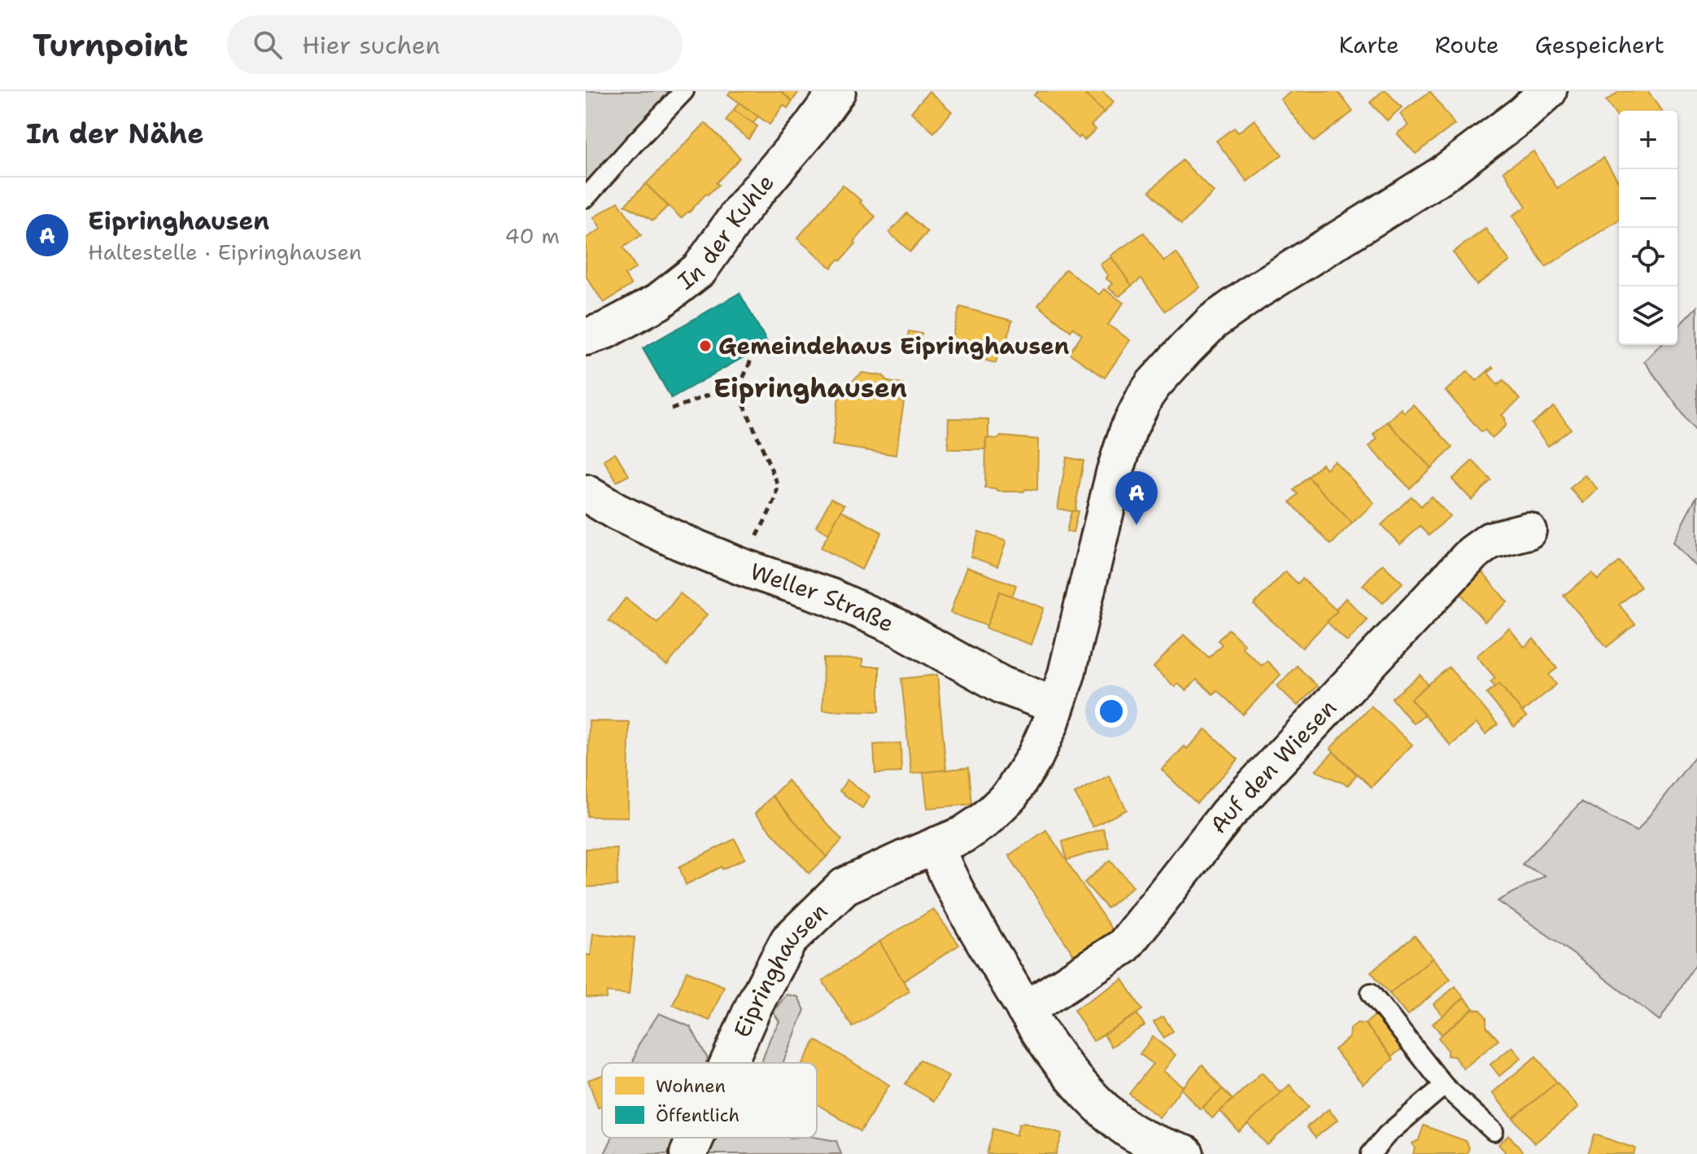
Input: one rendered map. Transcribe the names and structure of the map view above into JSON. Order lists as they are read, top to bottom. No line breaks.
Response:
{"streets":{"street":["In der Kuhle","Weller Straße","Auf den Wiesen","Eipringhausen"]},"crossings":[["Weller Straße","Eipringhausen"]],"districts":["Eipringhausen"],"places":["Gemeindehaus Eipringhausen"],"legend":["Wohnen","Öffentlich"],"page":{"header":"Turnpoint","search":"Hier suchen","nav":["Karte","Route","Gespeichert"],"heading":"In der Nähe","map_buttons":["+","−"],"list":[{"mark":"A","name":"Eipringhausen","note":"Haltestelle · Eipringhausen","value":"40 m"}],"pins":"A"}}
